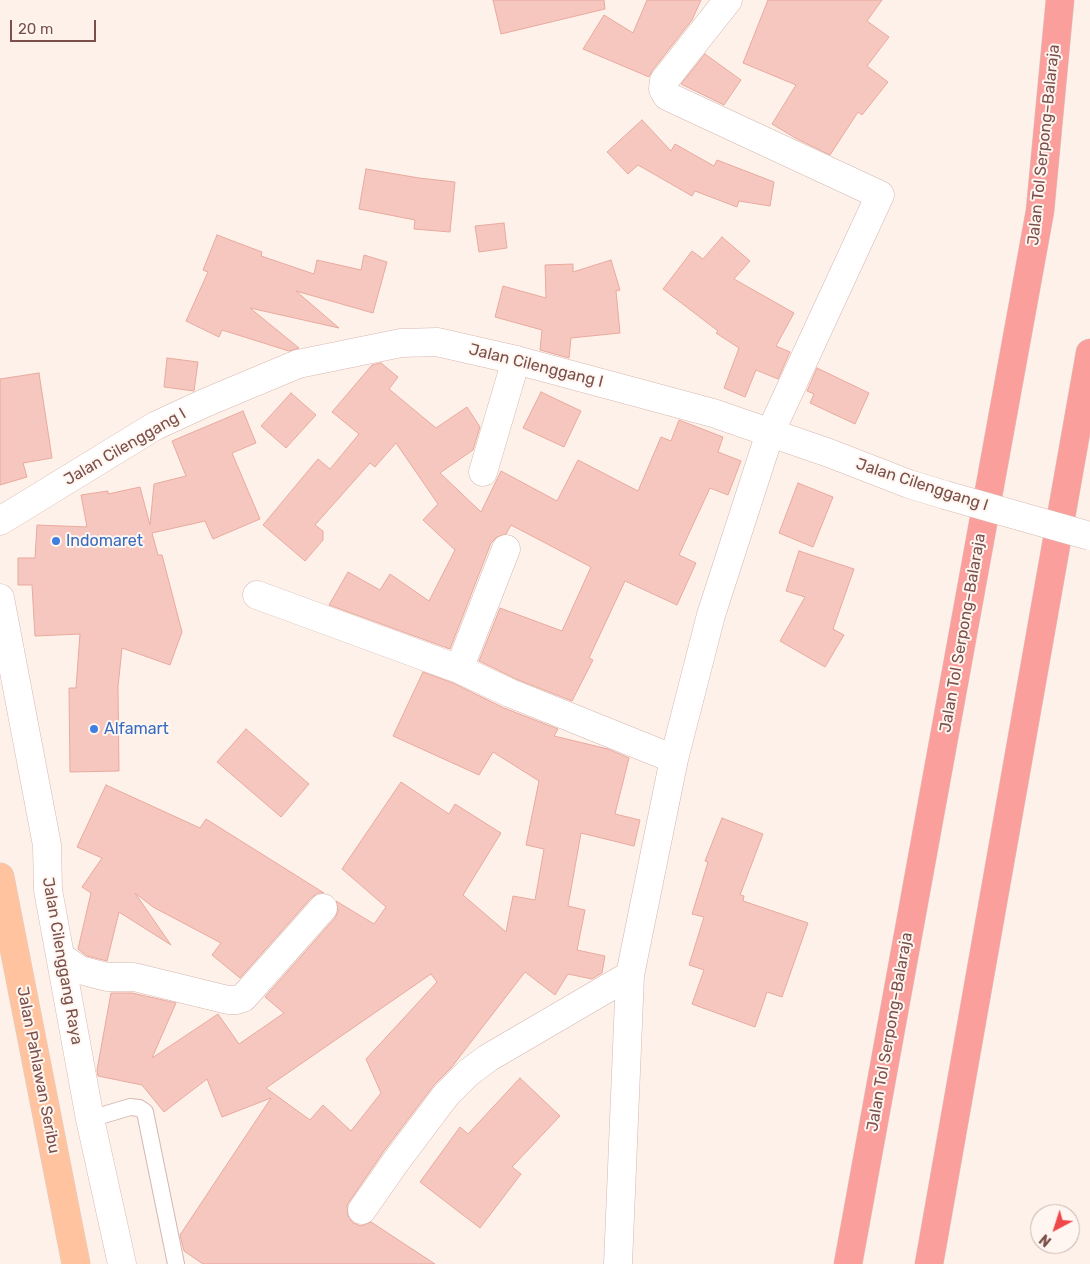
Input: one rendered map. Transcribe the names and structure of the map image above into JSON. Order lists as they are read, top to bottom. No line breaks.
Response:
{"streets":{"highway":["Jalan Tol Serpong–Balaraja"],"main road":["Jalan Pahlawan Seribu"],"street":["Jalan Cilenggang I","Jalan Cilenggang Raya"]},"places":["Indomaret","Alfamart"],"scale_bar":"20 m","north":"bottom left"}
